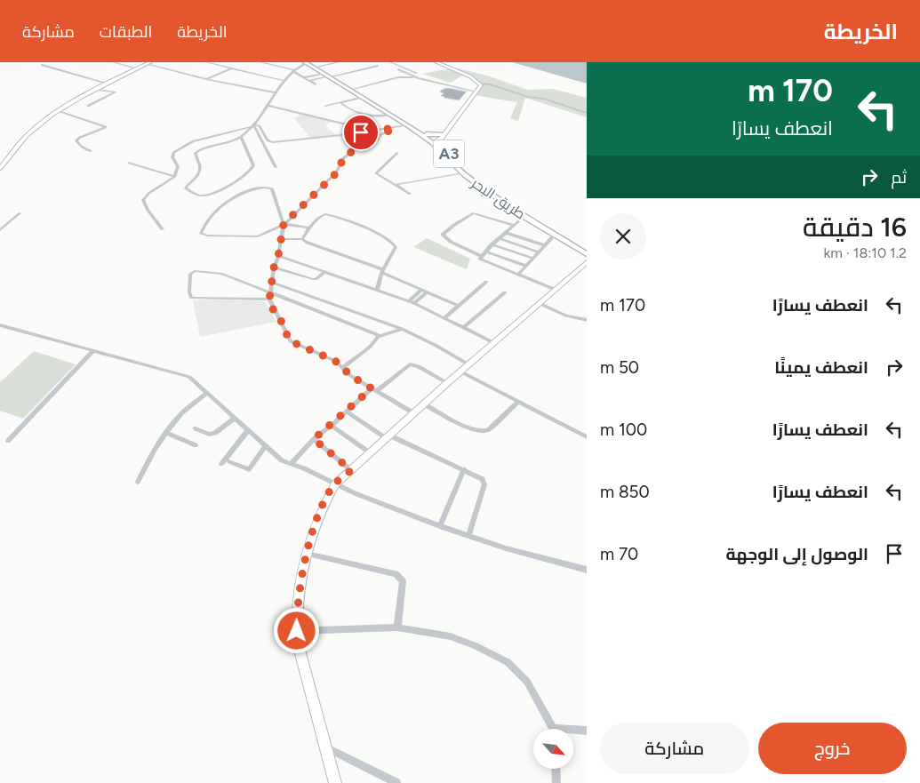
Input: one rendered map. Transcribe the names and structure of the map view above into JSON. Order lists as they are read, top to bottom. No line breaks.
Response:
{"streets":{"highway":["A3","طريق البحر"]},"north":"bottom right","page":{"header":"الخريطة","nav":["الخريطة","الطبقات","مشاركة"],"turn":["170 m","انعطف يسارًا"],"then":"ثم","heading":["16 دقيقة","1.2 km · 18:10"],"list":[{"name":"انعطف يسارًا","value":"170 m"},{"name":"انعطف يمينًا","value":"50 m"},{"name":"انعطف يسارًا","value":"100 m"},{"name":"انعطف يسارًا","value":"850 m"},{"name":"الوصول إلى الوجهة","value":"70 m"}],"buttons":["خروج","مشاركة"]}}
